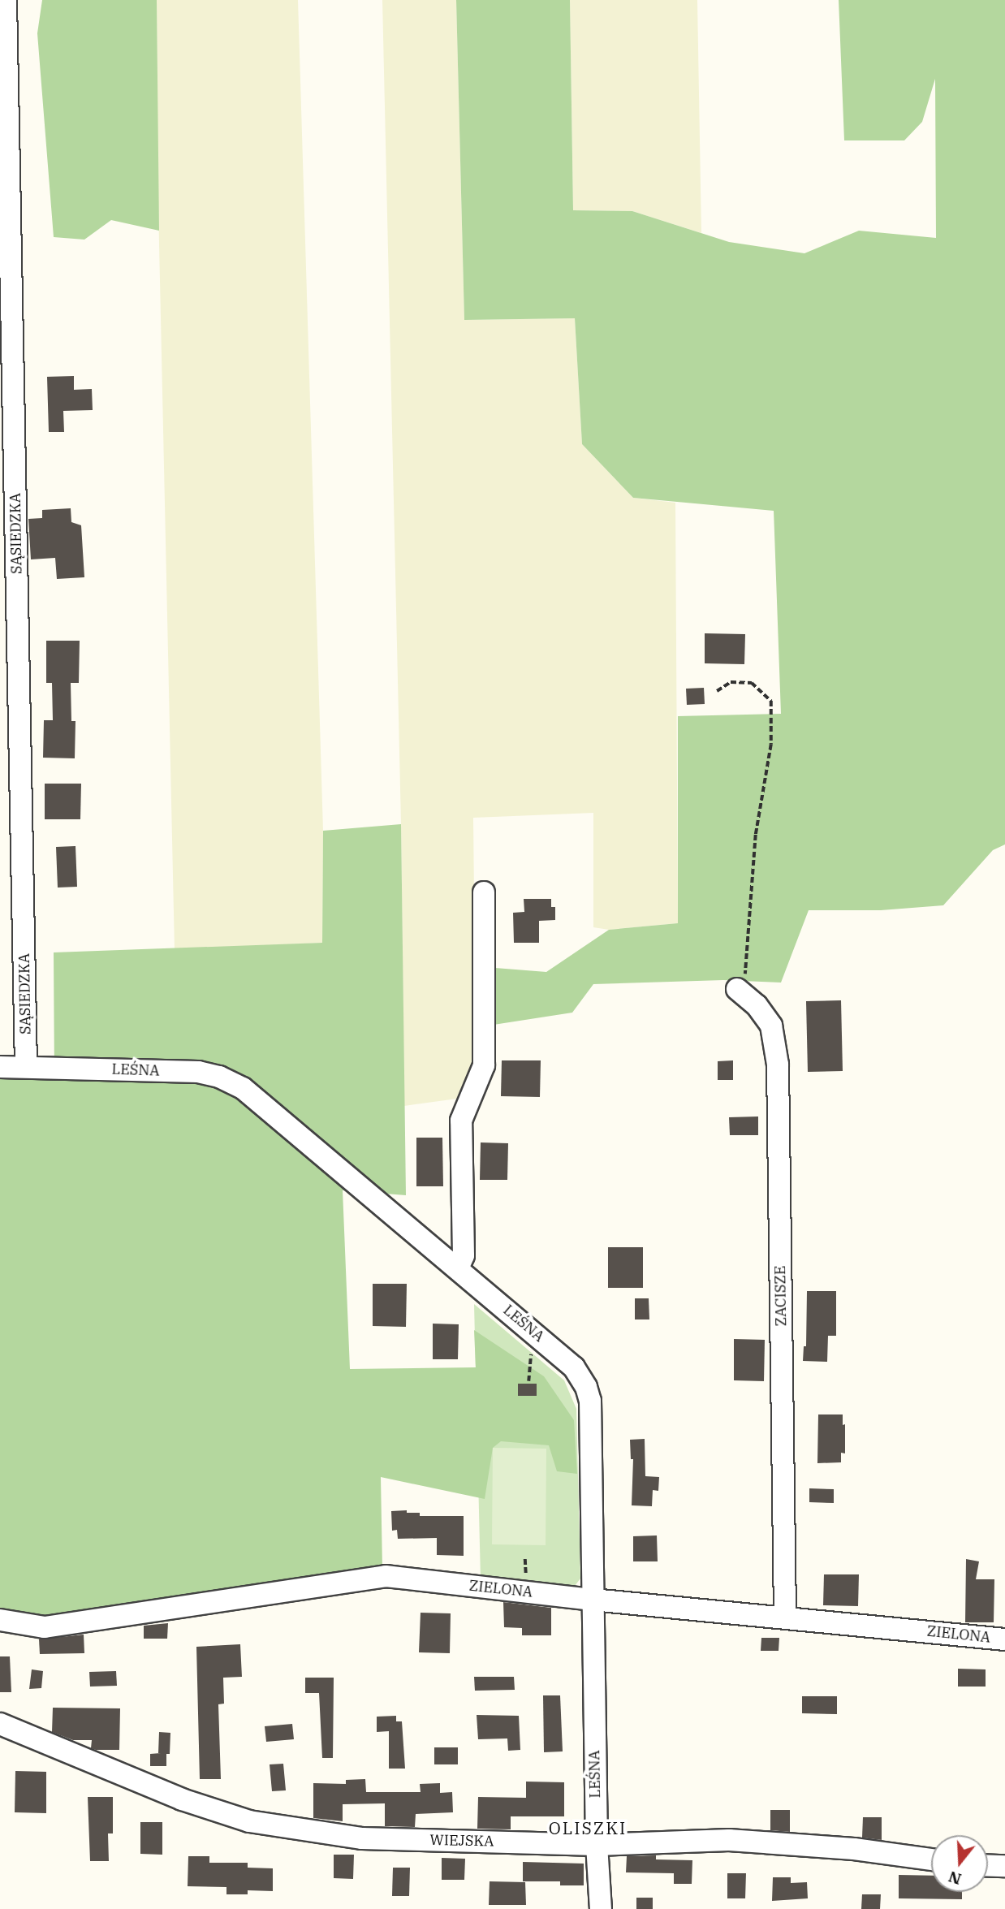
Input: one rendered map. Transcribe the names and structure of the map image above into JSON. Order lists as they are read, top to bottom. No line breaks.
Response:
{"streets":{"street":["SĄSIEDZKA","LEŚNA","ZACISZE","ZIELONA","WIEJSKA"]},"crossings":[["SĄSIEDZKA","LEŚNA"],["LEŚNA","ZIELONA"],["LEŚNA","WIEJSKA"],["ZACISZE","ZIELONA"]],"districts":["OLISZKI"],"north":"bottom"}
